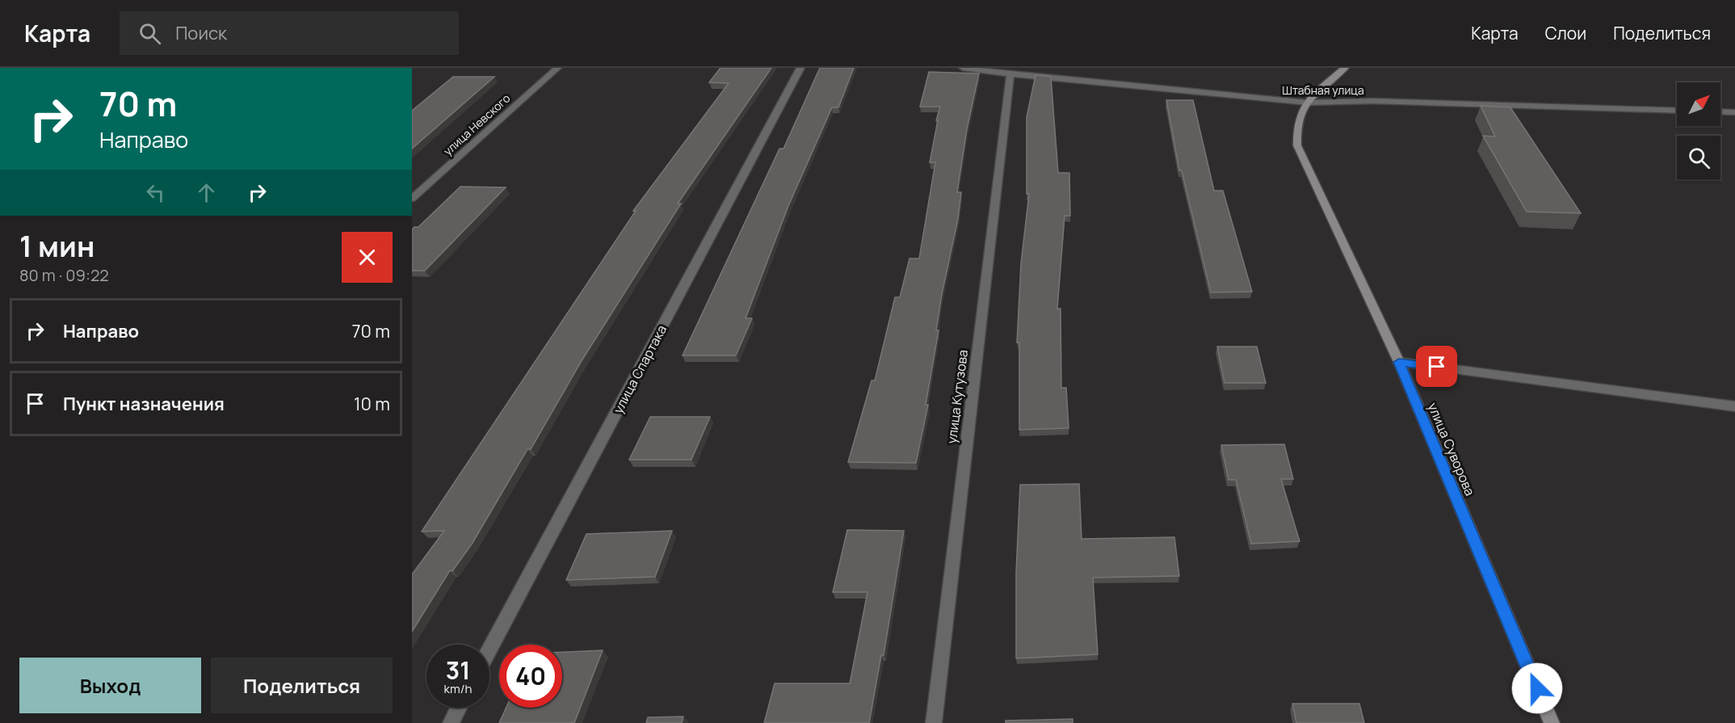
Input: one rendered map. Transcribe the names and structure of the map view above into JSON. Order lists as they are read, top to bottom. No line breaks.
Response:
{"streets":{"street":["Штабная улица","улица Невского","улица Спартака","улица Кутузова","улица Суворова"]},"crossings":[["Штабная улица","улица Кутузова"],["Штабная улица","улица Суворова"]],"north":"top right","page":{"header":"Карта","search":"Поиск","nav":["Карта","Слои","Поделиться"],"turn":["70 m","Направо"],"heading":["1 мин","80 m · 09:22"],"list":[{"name":"Направо","value":"70 m"},{"name":"Пункт назначения","value":"10 m"}],"speed":"31 km/h","limit":"40","buttons":["Выход","Поделиться"]}}
